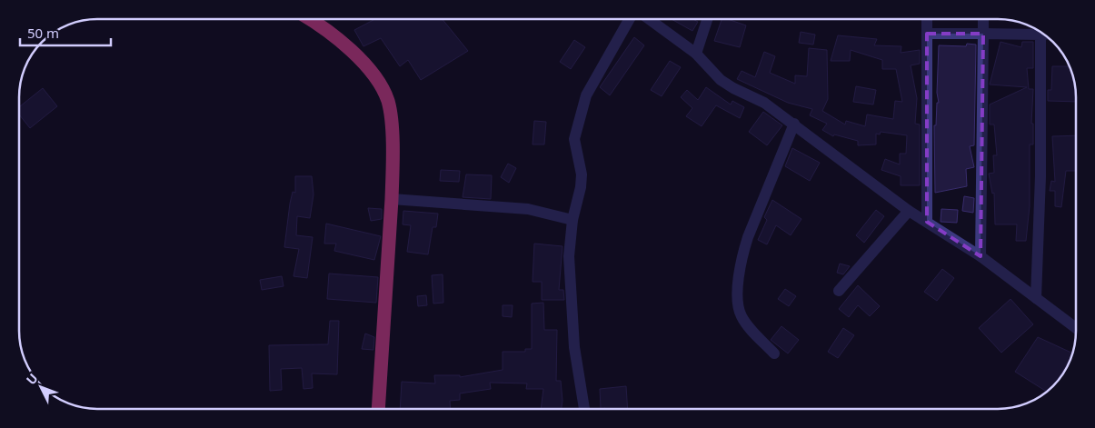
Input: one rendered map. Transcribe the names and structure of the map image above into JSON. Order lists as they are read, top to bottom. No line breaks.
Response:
{"scale_bar":"50 m","north":"top left"}
